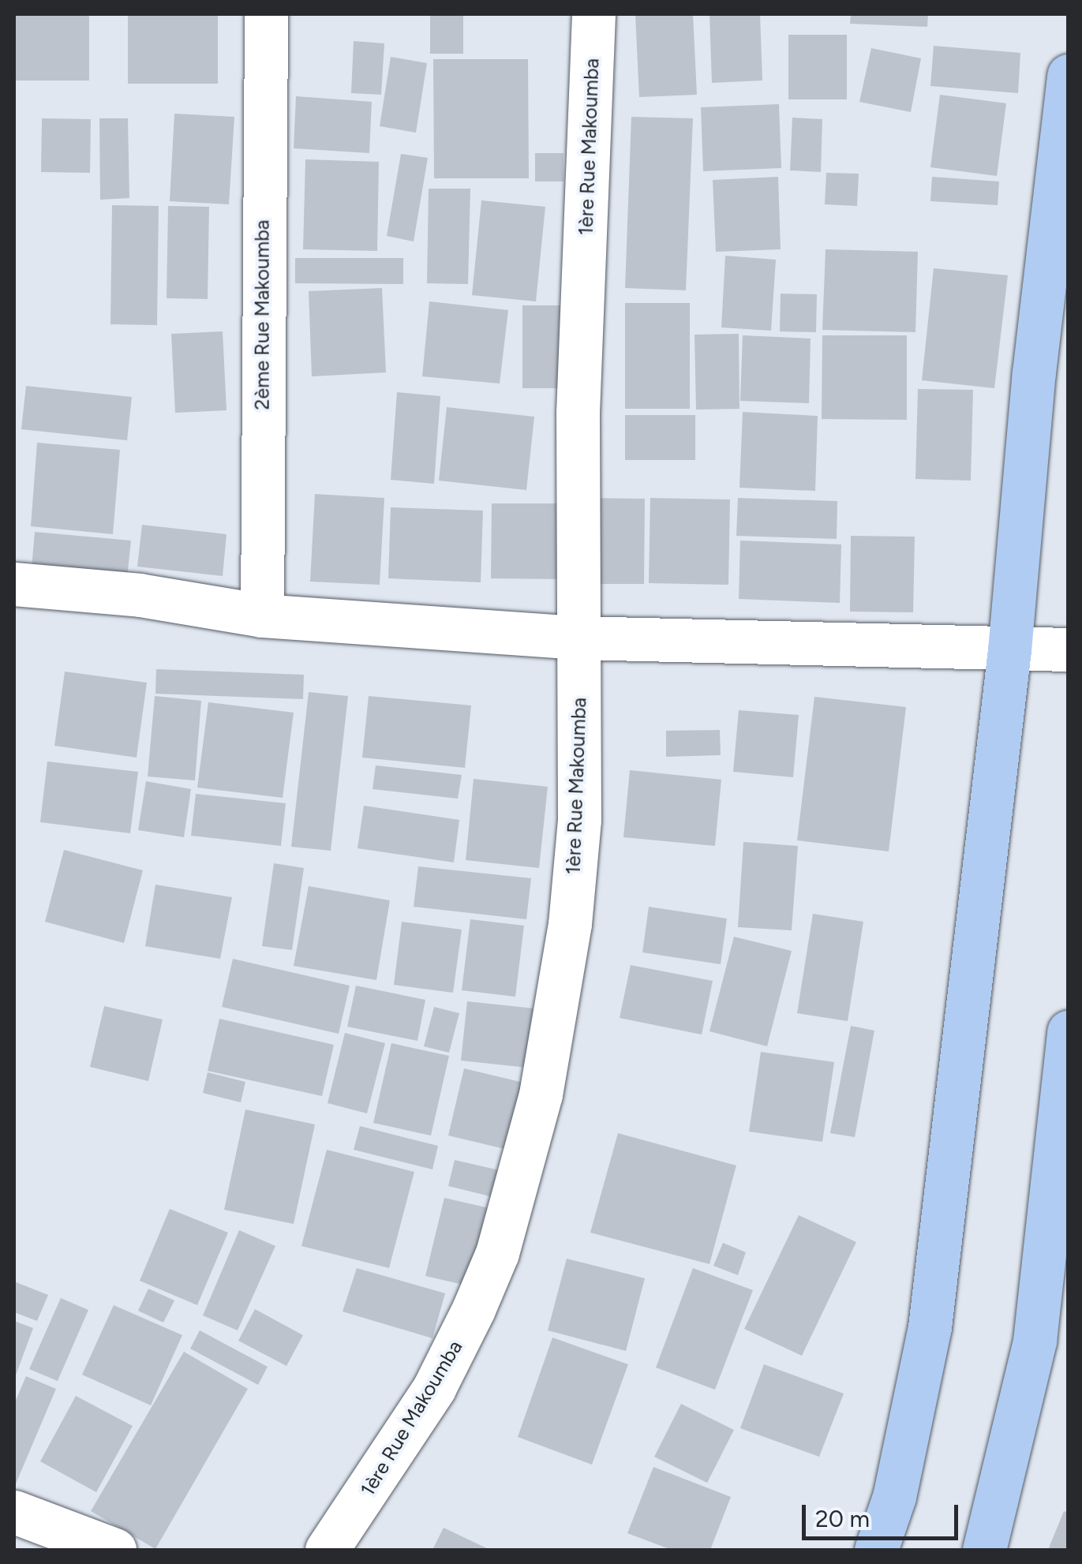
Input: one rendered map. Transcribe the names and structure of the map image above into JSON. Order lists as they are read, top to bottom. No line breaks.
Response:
{"streets":{"street":["1ère Rue Makoumba","2ème Rue Makoumba"]},"scale_bar":"20 m"}
